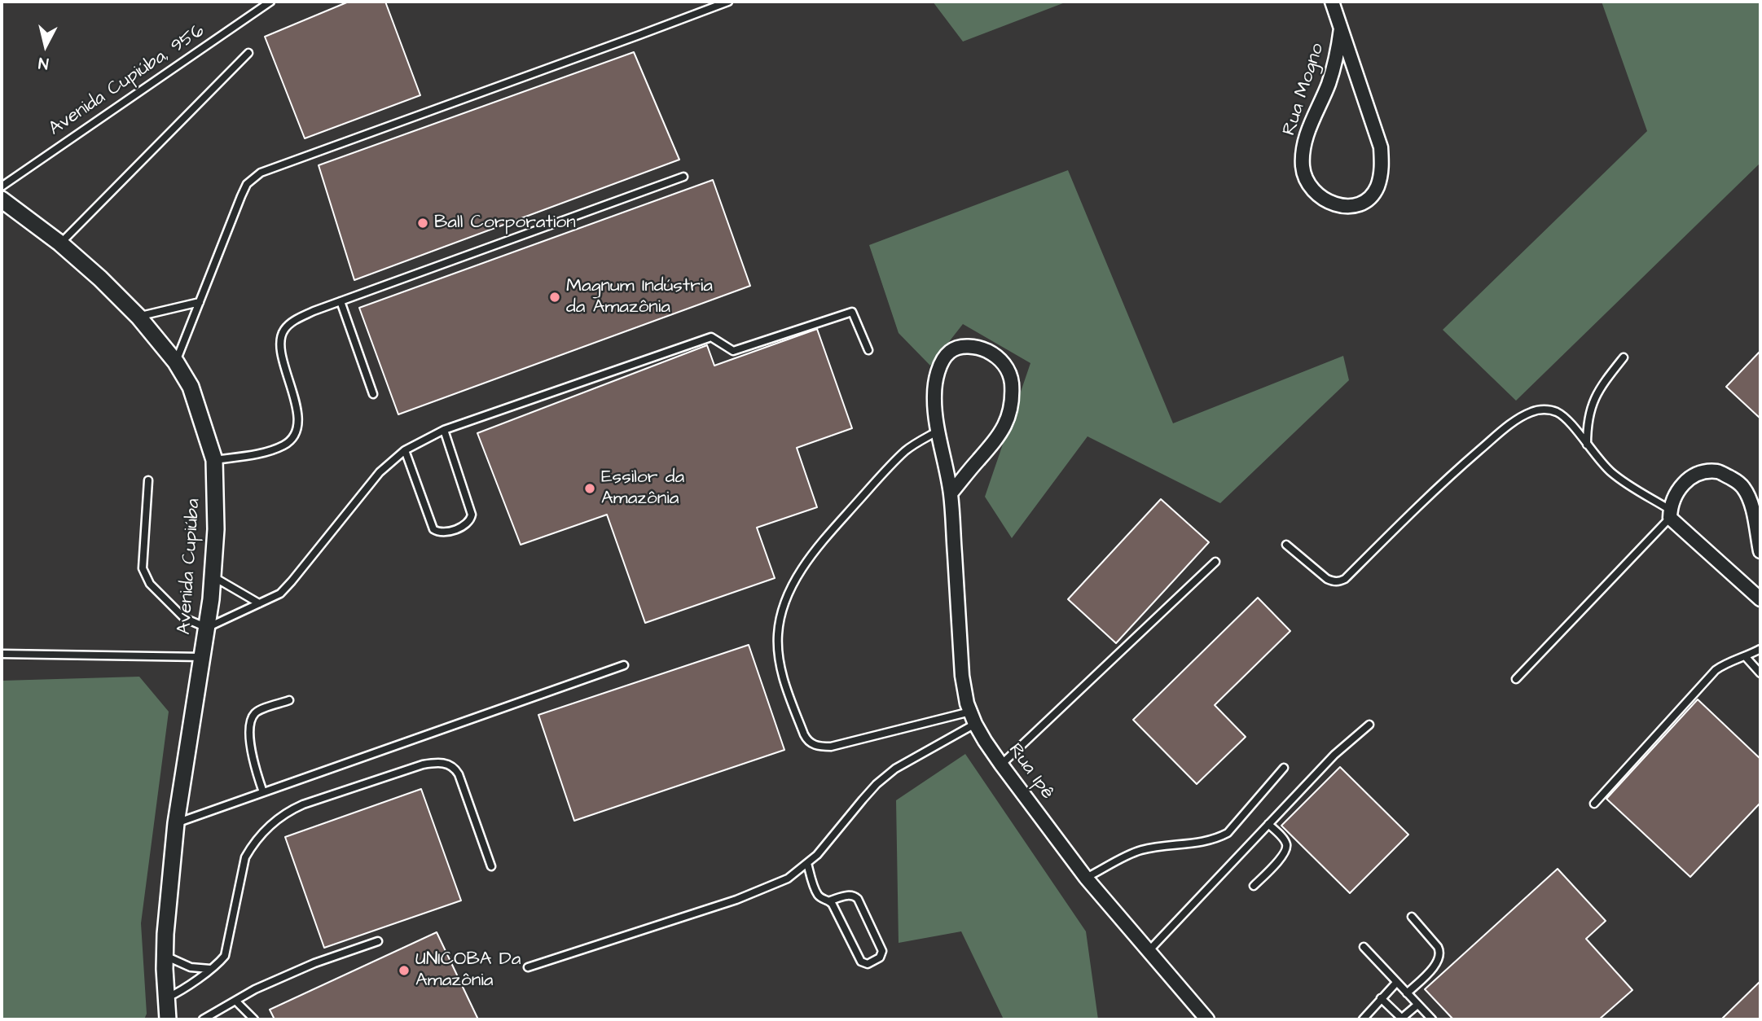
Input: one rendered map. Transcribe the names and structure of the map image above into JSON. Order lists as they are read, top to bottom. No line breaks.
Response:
{"streets":{"street":["Rua Mogno","Avenida Cupiúba","Rua Ipê"],"lane":["Avenida Cupiúba, 956"]},"places":["Ball Corporation","Magnum Indústria da Amazônia","Essilor da Amazônia","UNICOBA Da Amazônia"],"north":"bottom"}
